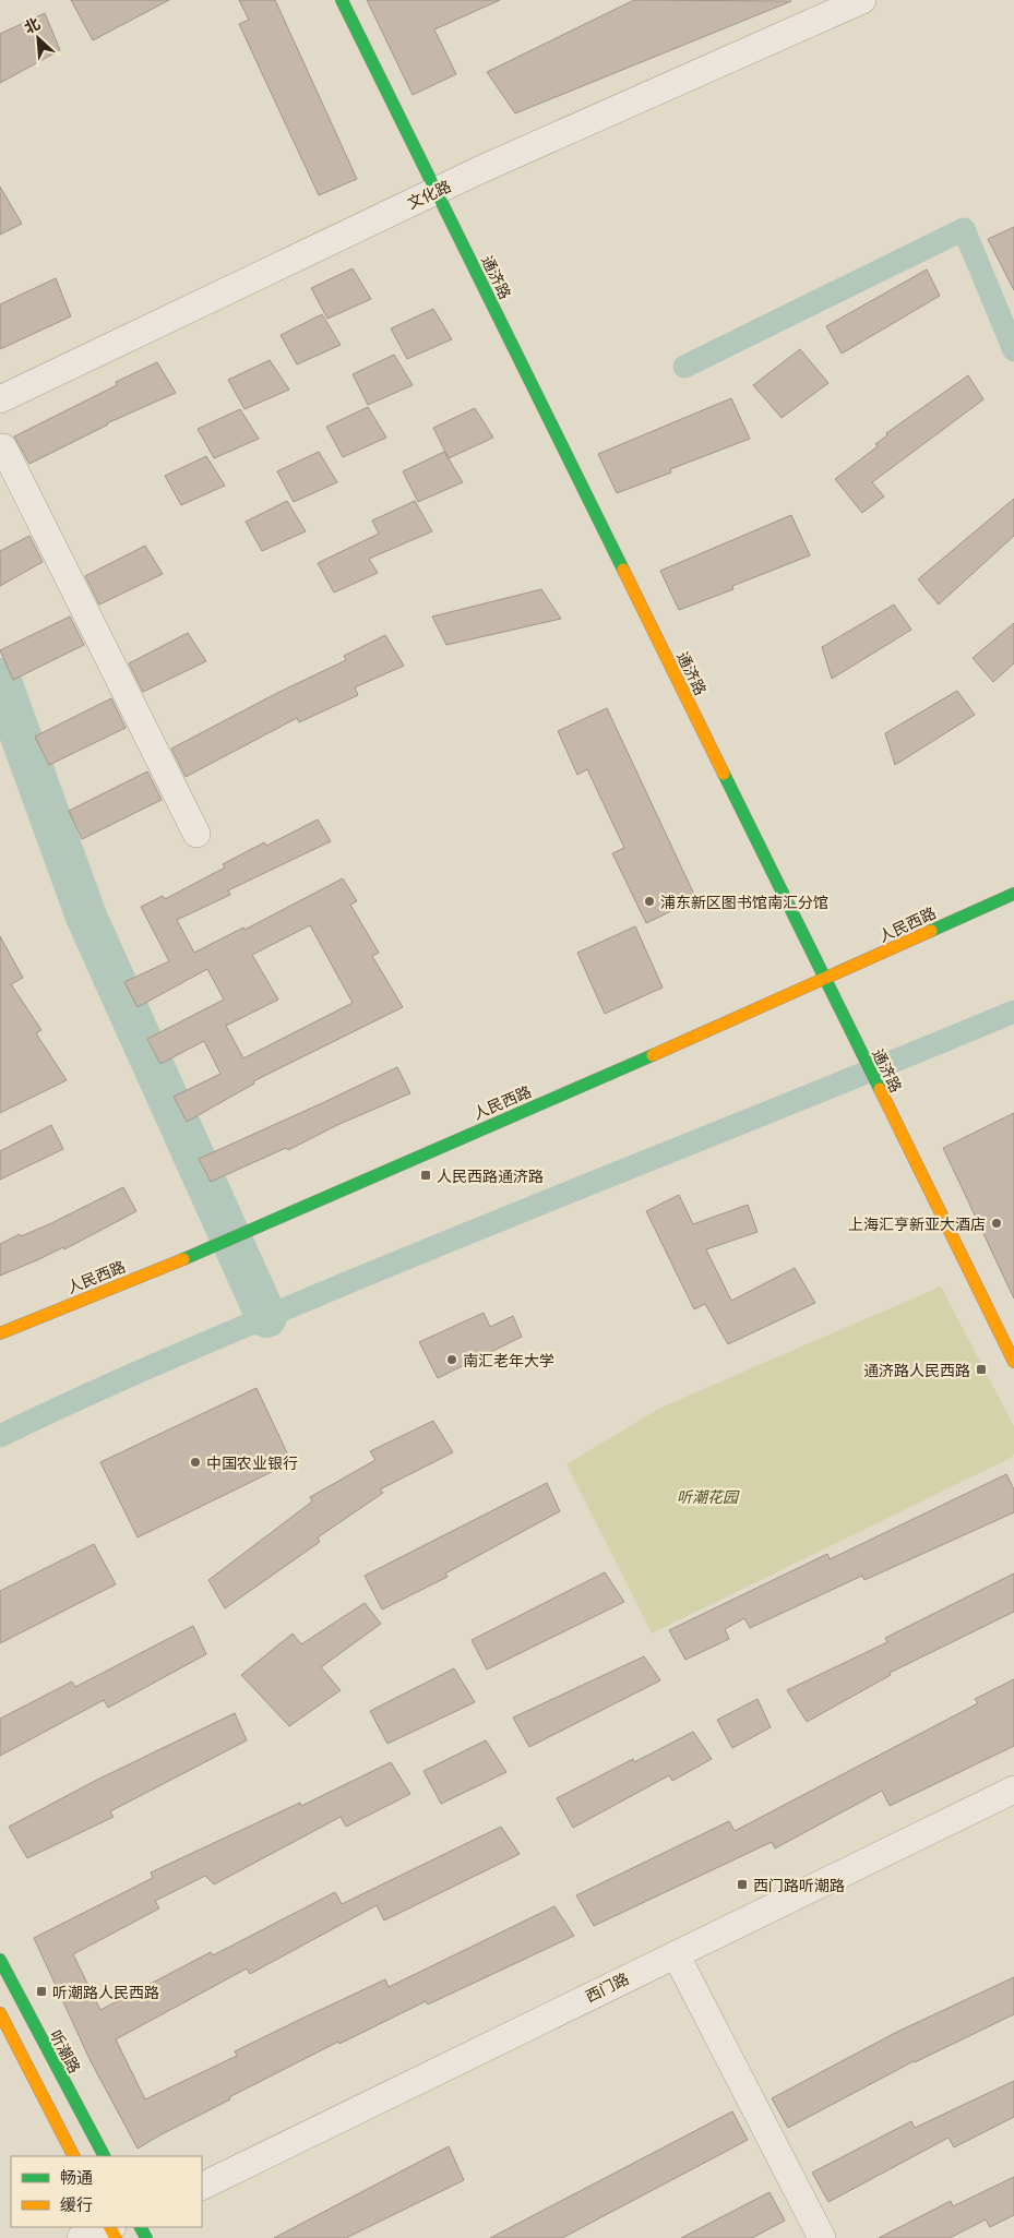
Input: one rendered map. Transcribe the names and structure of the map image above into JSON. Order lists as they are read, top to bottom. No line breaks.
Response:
{"streets":{"street":["文化路","通济路","人民西路","西门路","听潮路"]},"crossings":[["文化路","通济路"],["通济路","人民西路"]],"parks":["听潮花园"],"places":{"other":["浦东新区图书馆南汇分馆","上海汇亨新亚大酒店","南汇老年大学","中国农业银行"],"transit":["人民西路通济路","通济路人民西路","西门路听潮路","听潮路人民西路"]},"legend":["畅通","缓行"],"north":"top left"}
